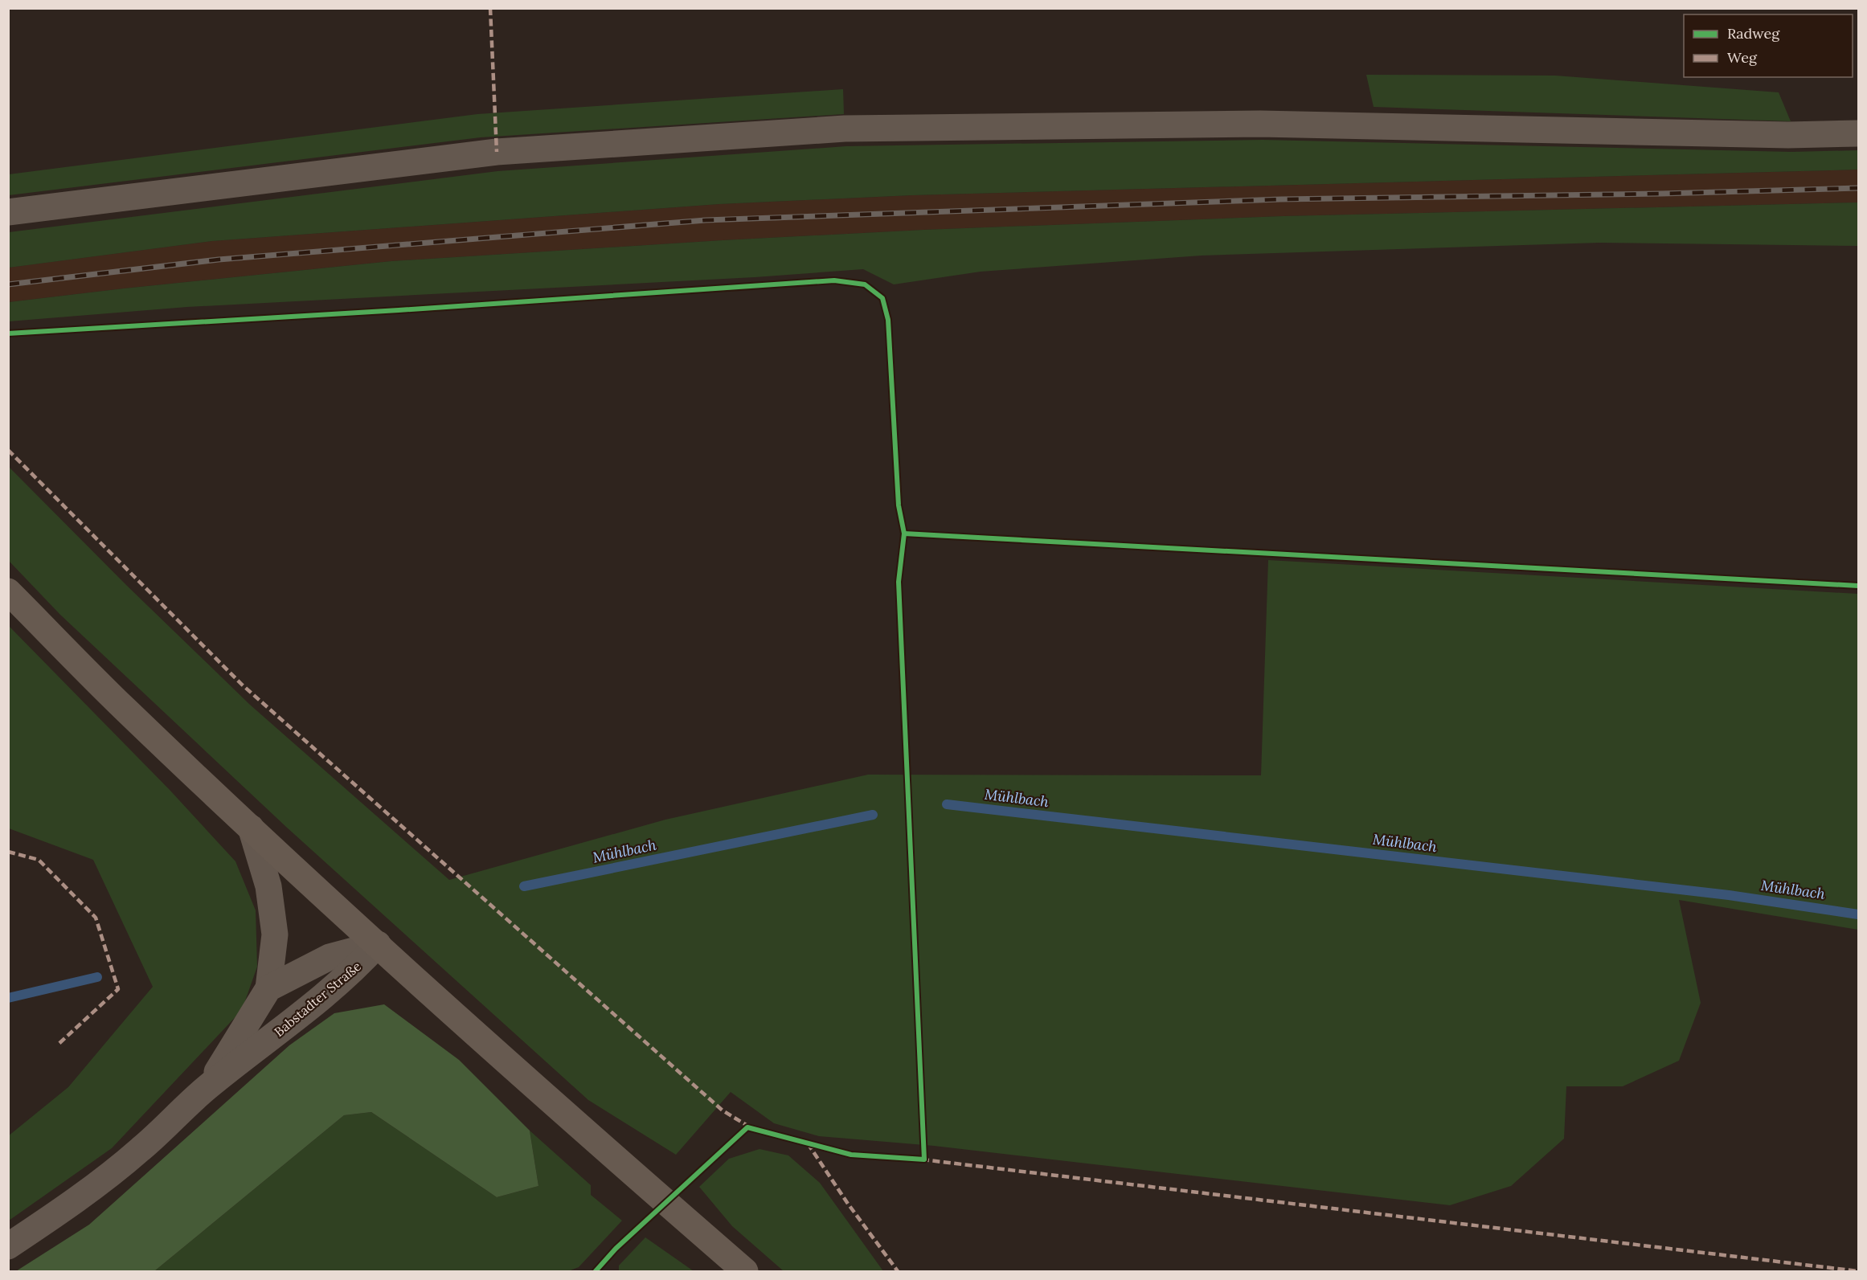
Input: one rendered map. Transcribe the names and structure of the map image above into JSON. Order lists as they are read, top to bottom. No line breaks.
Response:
{"streets":{"street":["Babstadter Straße"]},"water":["Mühlbach"],"legend":["Radweg","Weg"]}
